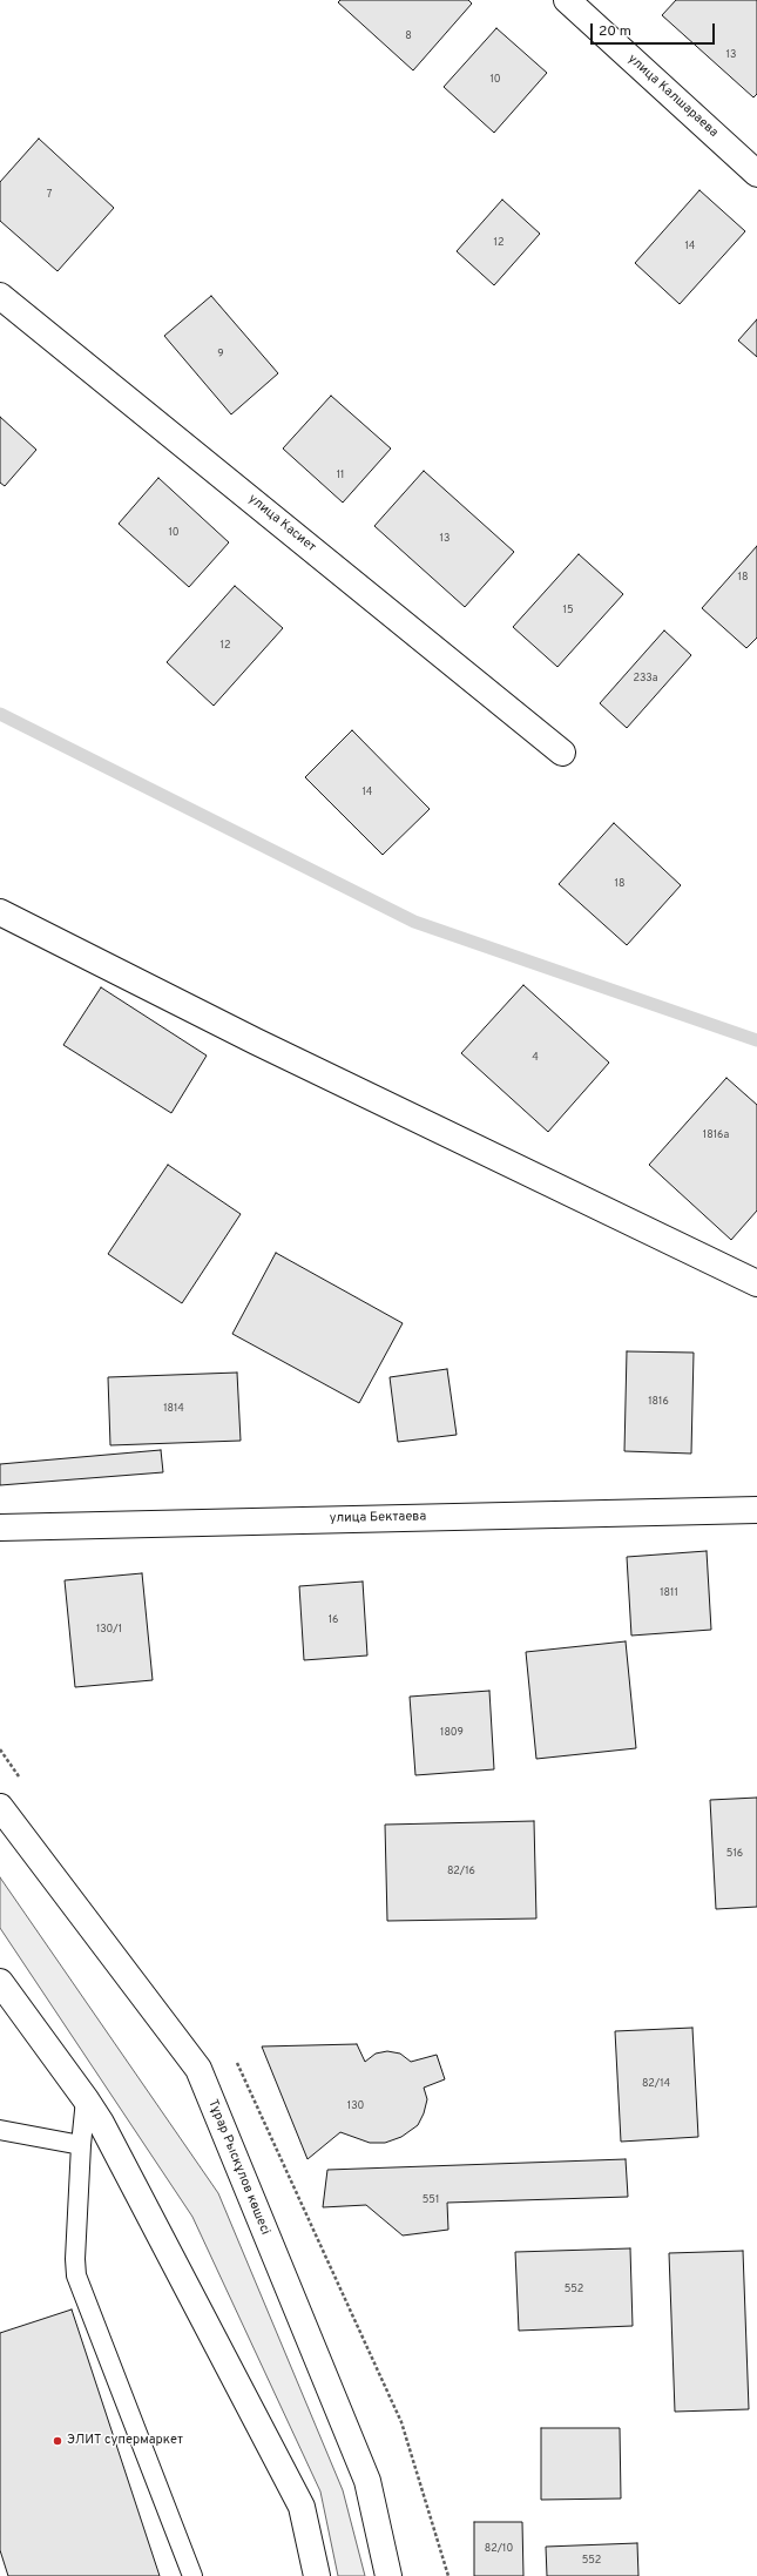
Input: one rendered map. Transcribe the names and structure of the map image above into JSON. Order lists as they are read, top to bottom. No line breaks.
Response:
{"streets":{"street":["улица Калшараева","улица Касиет","улица Бектаева","Тұрар Рыскұлов көшесі"]},"places":["ЭЛИТ супермаркет"],"house_numbers":["8","13","10","7","12","14","9","11","10","13","18","15","12","233а","14","18","4","1816а","1816","1814","1811","16","130/1","1809","516","82/16","82/14","130","551","552","82/10","552"],"scale_bar":"20 m"}
